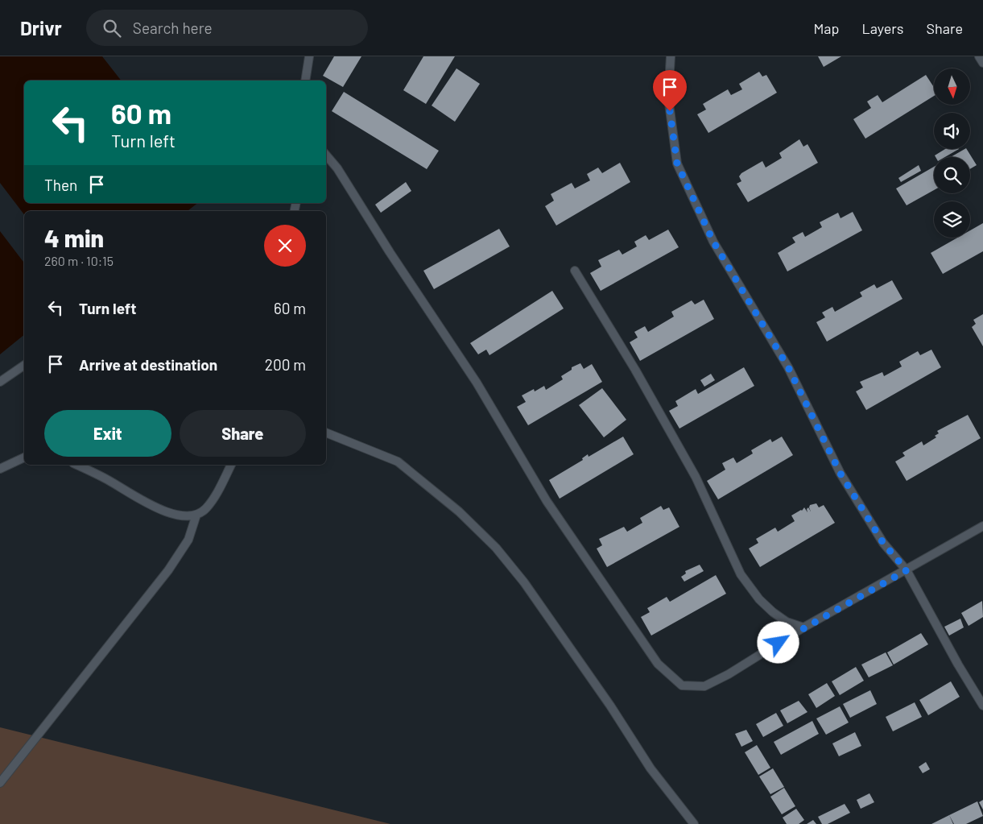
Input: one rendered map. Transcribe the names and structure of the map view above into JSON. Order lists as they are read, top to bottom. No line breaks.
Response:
{"north":"bottom","page":{"header":"Drivr","search":"Search here","nav":["Map","Layers","Share"],"turn":["60 m","Turn left"],"then":"Then","heading":["4 min","260 m · 10:15"],"list":[{"name":"Turn left","value":"60 m"},{"name":"Arrive at destination","value":"200 m"}],"buttons":["Exit","Share"]}}
